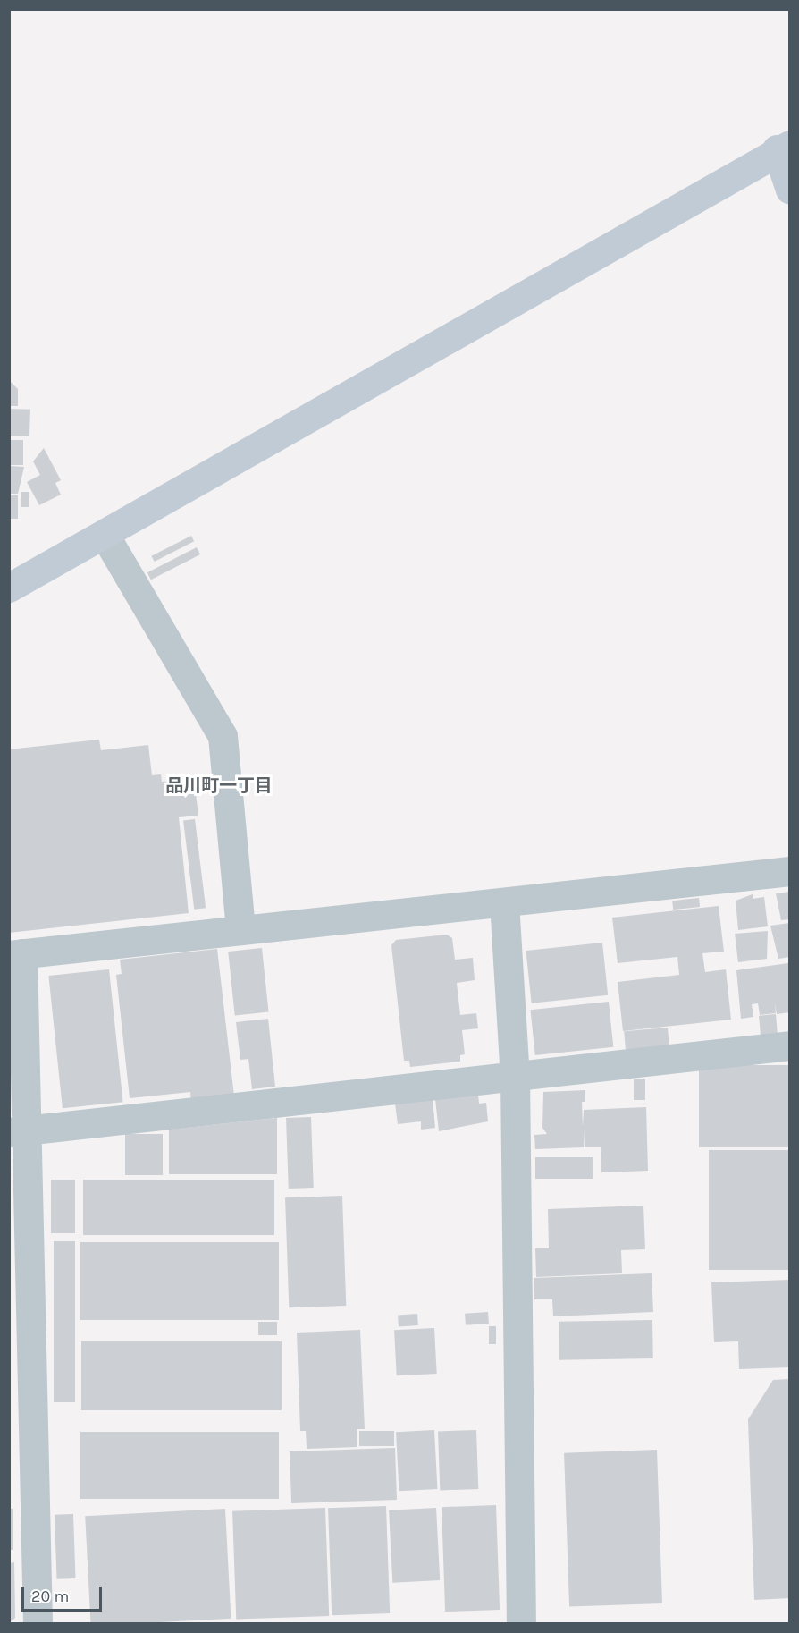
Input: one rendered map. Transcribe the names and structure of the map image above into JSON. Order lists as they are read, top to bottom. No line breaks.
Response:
{"districts":["品川町一丁目"],"scale_bar":"20 m"}
